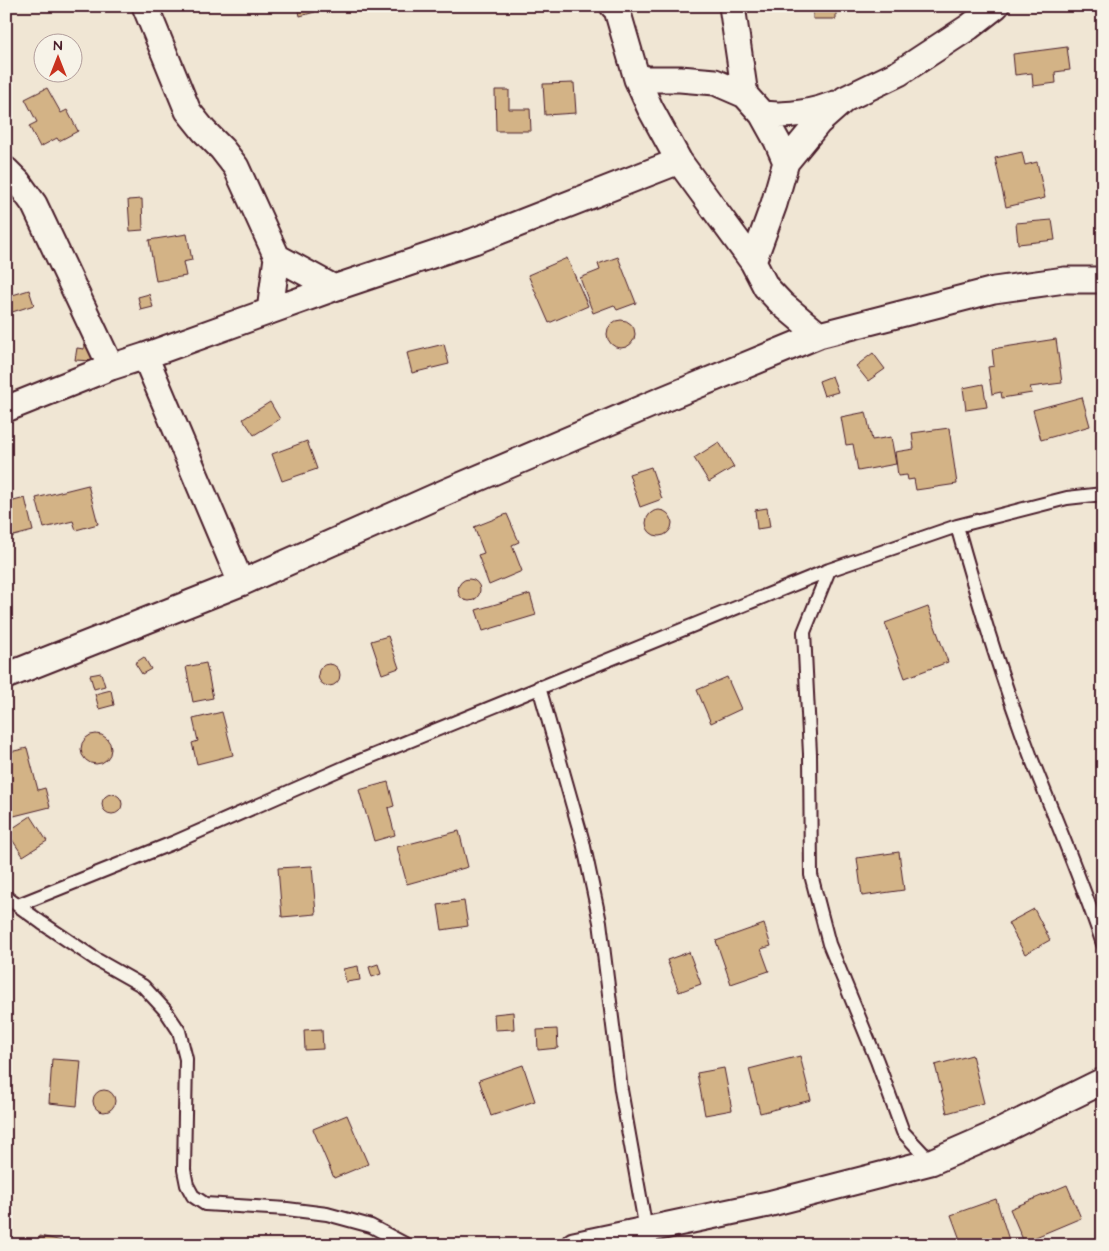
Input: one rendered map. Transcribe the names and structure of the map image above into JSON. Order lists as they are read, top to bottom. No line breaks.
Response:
{"north":"top"}
